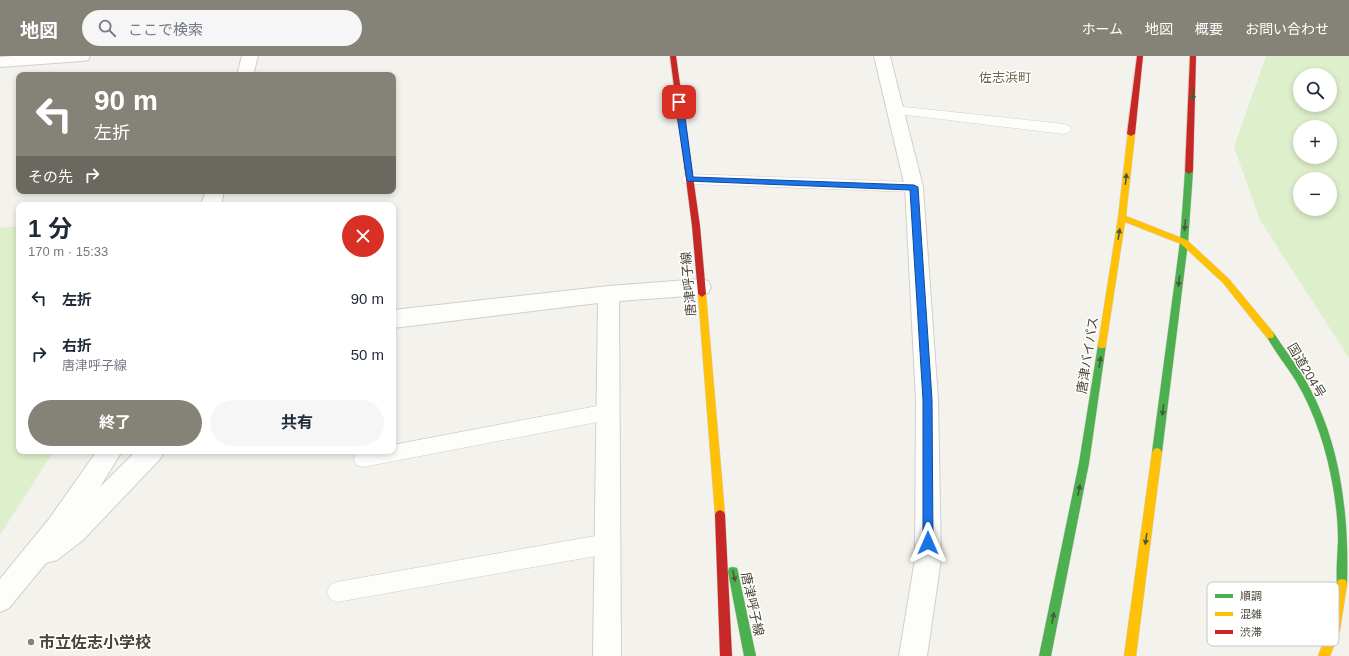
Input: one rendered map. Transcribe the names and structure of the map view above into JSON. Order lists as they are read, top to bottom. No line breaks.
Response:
{"streets":{"main road":["唐津呼子線","唐津バイパス","国道204号"]},"crossings":[["唐津バイパス","国道204号"]],"districts":["佐志浜町"],"places":["市立佐志小学校"],"legend":["順調","混雑","渋滞"],"page":{"header":"地図","search":"ここで検索","nav":["ホーム","地図","概要","お問い合わせ"],"map_buttons":["+","−"],"turn":["90 m","左折"],"then":"その先","heading":["1 分","170 m · 15:33"],"list":[{"name":"左折","value":"90 m"},{"name":"右折","note":"唐津呼子線","value":"50 m"}],"buttons":["終了","共有"]}}
